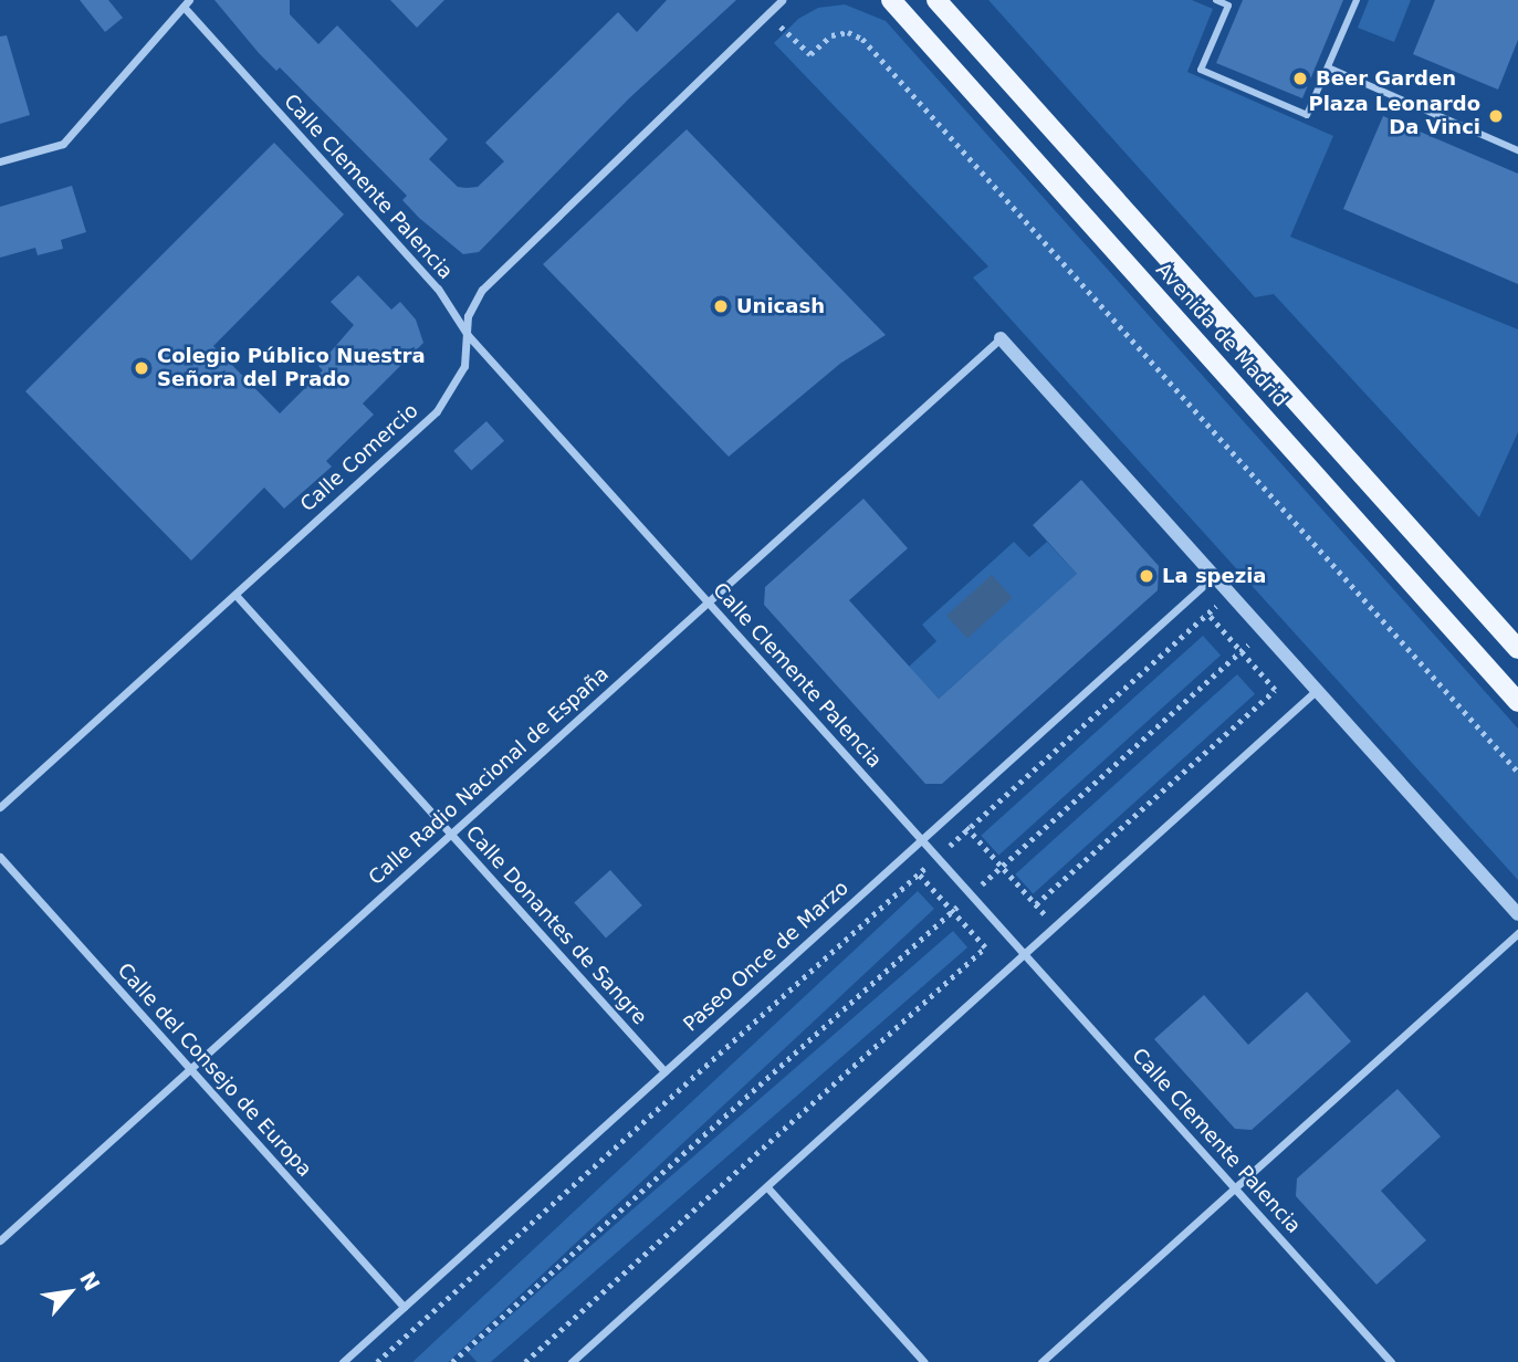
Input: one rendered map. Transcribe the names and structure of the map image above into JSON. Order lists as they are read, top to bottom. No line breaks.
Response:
{"streets":{"main road":["Avenida de Madrid"],"street":["Calle Clemente Palencia","Calle Comercio","Calle Radio Nacional de España","Calle Donantes de Sangre","Paseo Once de Marzo","Calle del Consejo de Europa"]},"crossings":[["Calle Clemente Palencia","Calle Comercio"],["Calle Clemente Palencia","Calle Radio Nacional de España"],["Calle Clemente Palencia","Paseo Once de Marzo"],["Calle Comercio","Calle Donantes de Sangre"],["Calle Radio Nacional de España","Calle Donantes de Sangre"],["Calle Radio Nacional de España","Calle del Consejo de Europa"],["Calle Donantes de Sangre","Paseo Once de Marzo"],["Paseo Once de Marzo","Calle del Consejo de Europa"]],"places":["Beer Garden","Plaza Leonardo Da Vinci","Unicash","Colegio Público Nuestra Señora del Prado","La spezia"],"north":"top right"}
